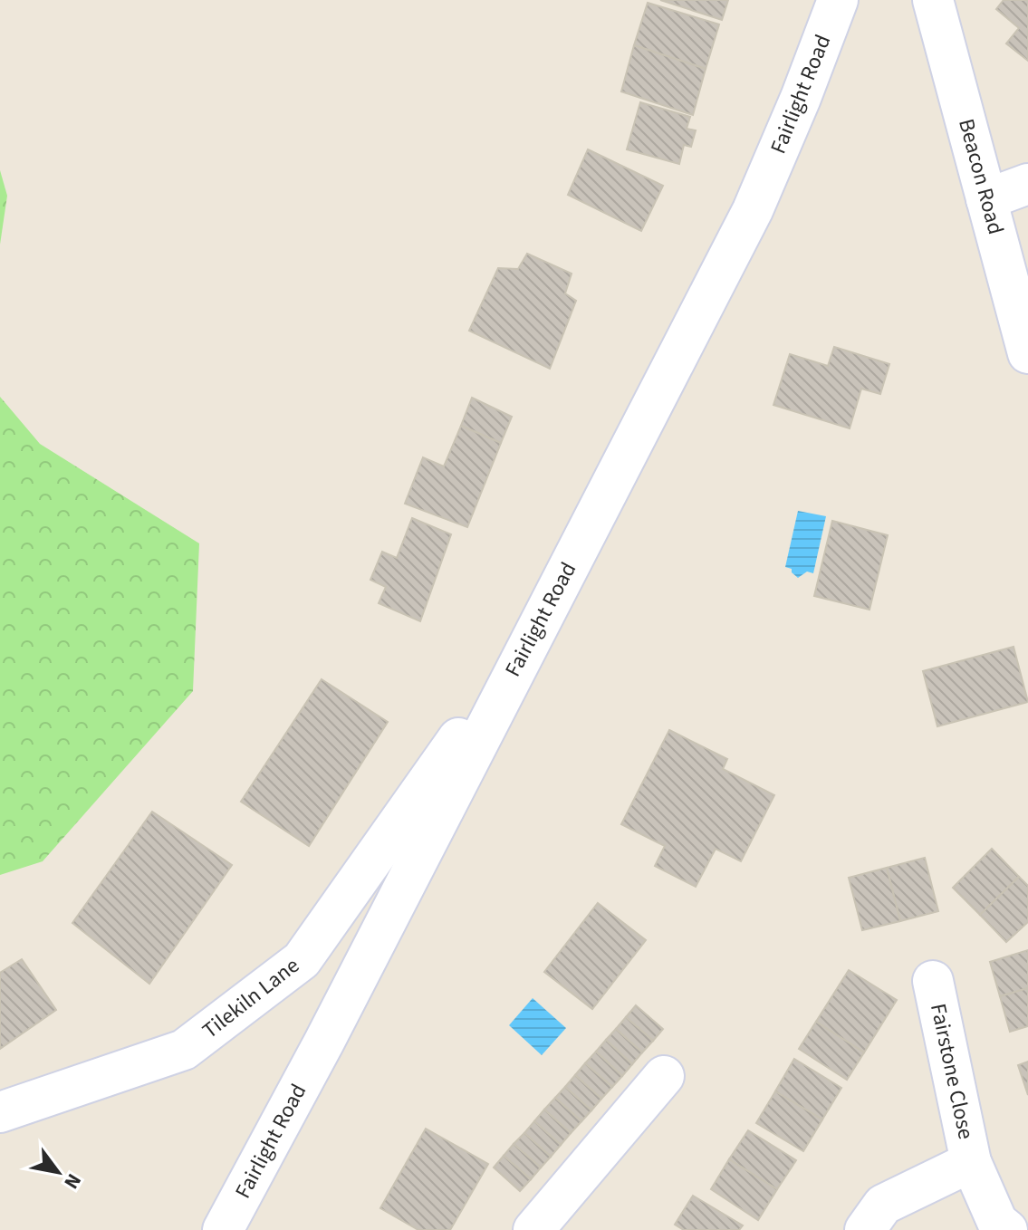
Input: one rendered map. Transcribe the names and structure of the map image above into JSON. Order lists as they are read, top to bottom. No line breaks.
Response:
{"streets":{"street":["Fairlight Road","Beacon Road","Tilekiln Lane","Fairstone Close"]},"crossings":[["Fairlight Road","Tilekiln Lane"]],"north":"bottom right"}
